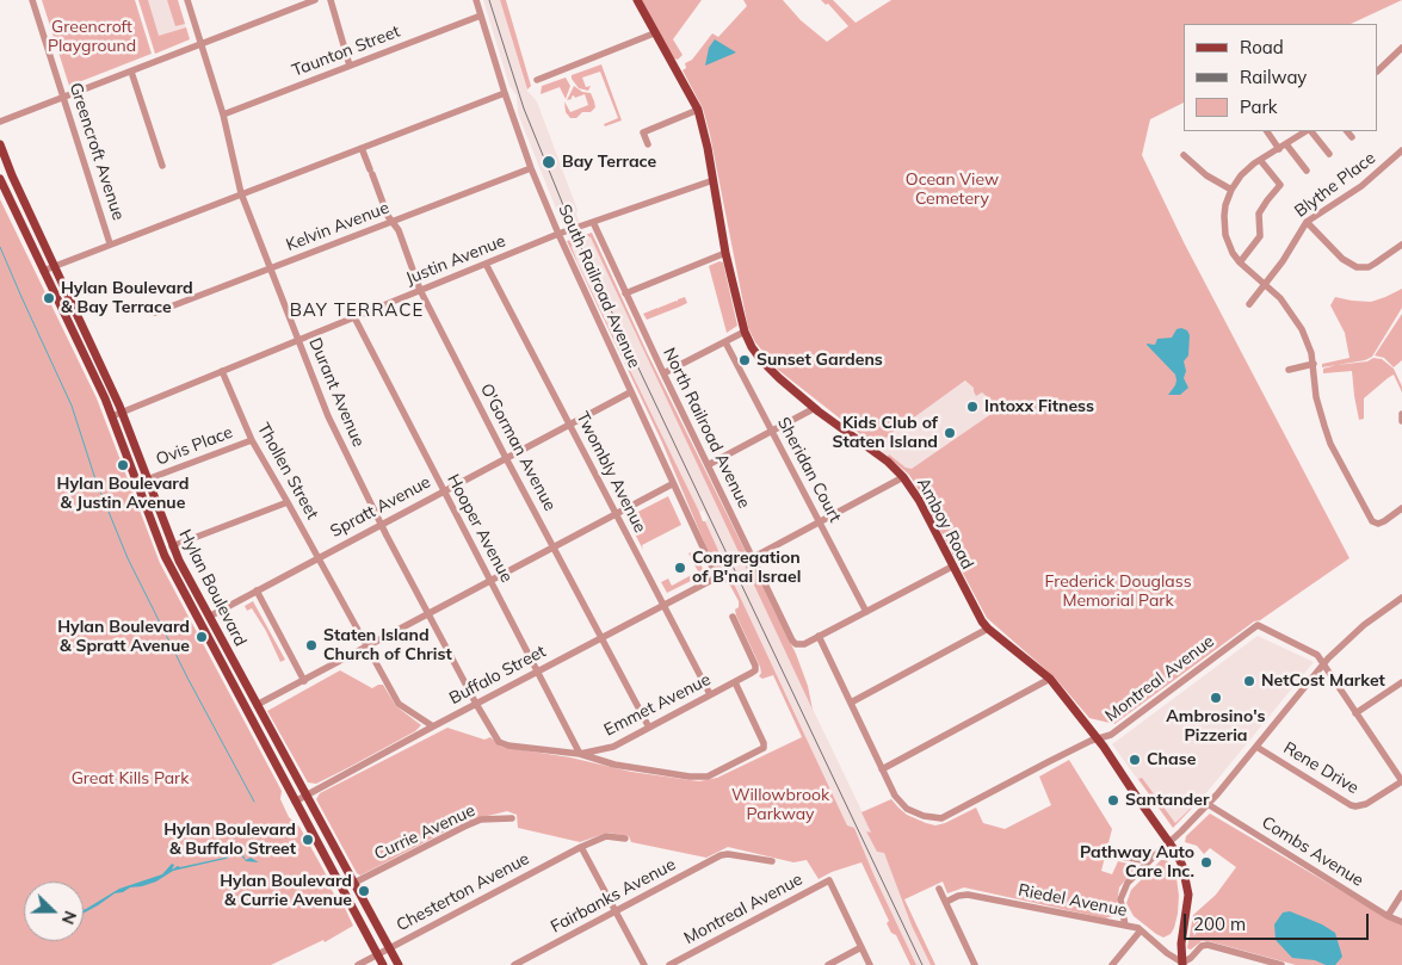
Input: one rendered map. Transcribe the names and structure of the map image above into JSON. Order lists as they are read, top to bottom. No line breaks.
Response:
{"streets":{"main road":["Amboy Road","Hylan Boulevard"],"street":["Taunton Street","Greencroft Avenue","Blythe Place","Kelvin Avenue","Justin Avenue","South Railroad Avenue","Durant Avenue","North Railroad Avenue","Ovis Place","O'Gorman Avenue","Sheridan Court","Thollen Street","Twombly Avenue","Spratt Avenue","Hooper Avenue","Buffalo Street","Montreal Avenue","Emmet Avenue","Rene Drive","Currie Avenue","Combs Avenue","Chesterton Avenue","Fairbanks Avenue","Riedel Avenue"]},"crossings":[["Taunton Street","South Railroad Avenue"],["Taunton Street","Durant Avenue"],["Kelvin Avenue","South Railroad Avenue"],["Kelvin Avenue","Durant Avenue"],["Kelvin Avenue","O'Gorman Avenue"],["Justin Avenue","South Railroad Avenue"],["Justin Avenue","Durant Avenue"],["Justin Avenue","North Railroad Avenue"],["Justin Avenue","O'Gorman Avenue"],["Justin Avenue","Thollen Street"],["Justin Avenue","Twombly Avenue"],["Justin Avenue","Amboy Road"],["Justin Avenue","Hooper Avenue"],["Justin Avenue","Hylan Boulevard"],["South Railroad Avenue","Spratt Avenue"],["South Railroad Avenue","Buffalo Street"],["Durant Avenue","Spratt Avenue"],["Durant Avenue","Buffalo Street"],["Durant Avenue","Emmet Avenue"],["Ovis Place","Thollen Street"],["Ovis Place","Hylan Boulevard"],["O'Gorman Avenue","Spratt Avenue"],["O'Gorman Avenue","Buffalo Street"],["O'Gorman Avenue","Emmet Avenue"],["Thollen Street","Spratt Avenue"],["Thollen Street","Buffalo Street"],["Twombly Avenue","Spratt Avenue"],["Twombly Avenue","Buffalo Street"],["Twombly Avenue","Emmet Avenue"],["Spratt Avenue","Hooper Avenue"],["Spratt Avenue","Hylan Boulevard"],["Amboy Road","Montreal Avenue"],["Amboy Road","Riedel Avenue"],["Hooper Avenue","Buffalo Street"],["Hooper Avenue","Emmet Avenue"],["Hylan Boulevard","Buffalo Street"],["Hylan Boulevard","Currie Avenue"],["Hylan Boulevard","Chesterton Avenue"]],"districts":["BAY TERRACE"],"parks":["Greencroft Playground","Ocean View Cemetery","Frederick Douglass Memorial Park","Great Kills Park","Willowbrook Parkway"],"places":["Bay Terrace","Hylan Boulevard & Bay Terrace","Sunset Gardens","Intoxx Fitness","Kids Club of Staten Island","Hylan Boulevard & Justin Avenue","Congregation of B'nai Israel","Hylan Boulevard & Spratt Avenue","Staten Island Church of Christ","NetCost Market","Ambrosino's Pizzeria","Chase","Santander","Hylan Boulevard & Buffalo Street","Pathway Auto Care Inc.","Hylan Boulevard & Currie Avenue"],"legend":["Road","Railway","Park"],"scale_bar":"200 m","north":"right"}
